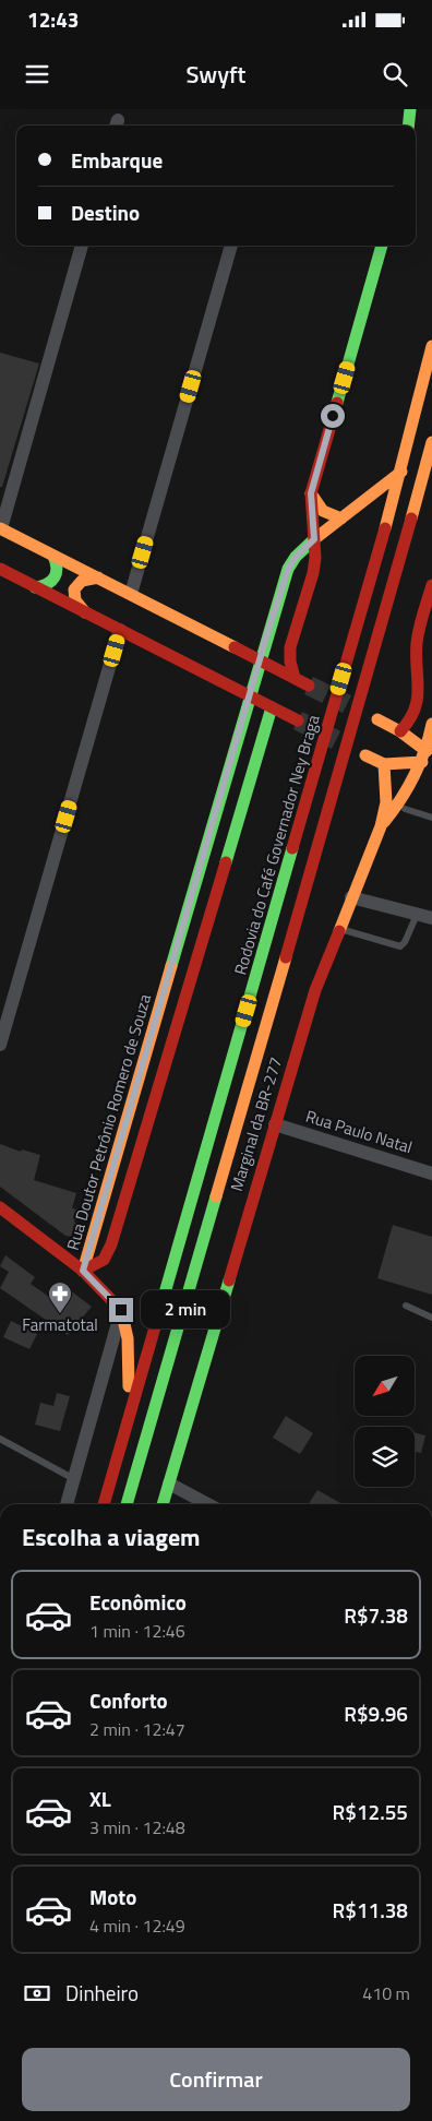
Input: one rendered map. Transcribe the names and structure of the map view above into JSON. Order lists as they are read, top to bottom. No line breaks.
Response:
{"streets":{"main road":["Rodovia do Café Governador Ney Braga","Rua Doutor Petrônio Romero de Souza","Marginal da BR-277"],"street":["Rua Paulo Natal"]},"crossings":[["Rodovia do Café Governador Ney Braga","Rua Doutor Petrônio Romero de Souza"],["Marginal da BR-277","Rua Paulo Natal"]],"places":{"pharmacy":["Farmatotal"]},"north":"bottom left","page":{"status":"12:43","header":"Swyft","banner":["Embarque","Destino"],"bubble":"2 min","heading":"Escolha a viagem","list":[{"name":"Econômico","note":"1 min · 12:46","value":"R$7.38"},{"name":"Conforto","note":"2 min · 12:47","value":"R$9.96"},{"name":"XL","note":"3 min · 12:48","value":"R$12.55"},{"name":"Moto","note":"4 min · 12:49","value":"R$11.38"}],"pay":["Dinheiro","410 m"],"buttons":"Confirmar"}}
